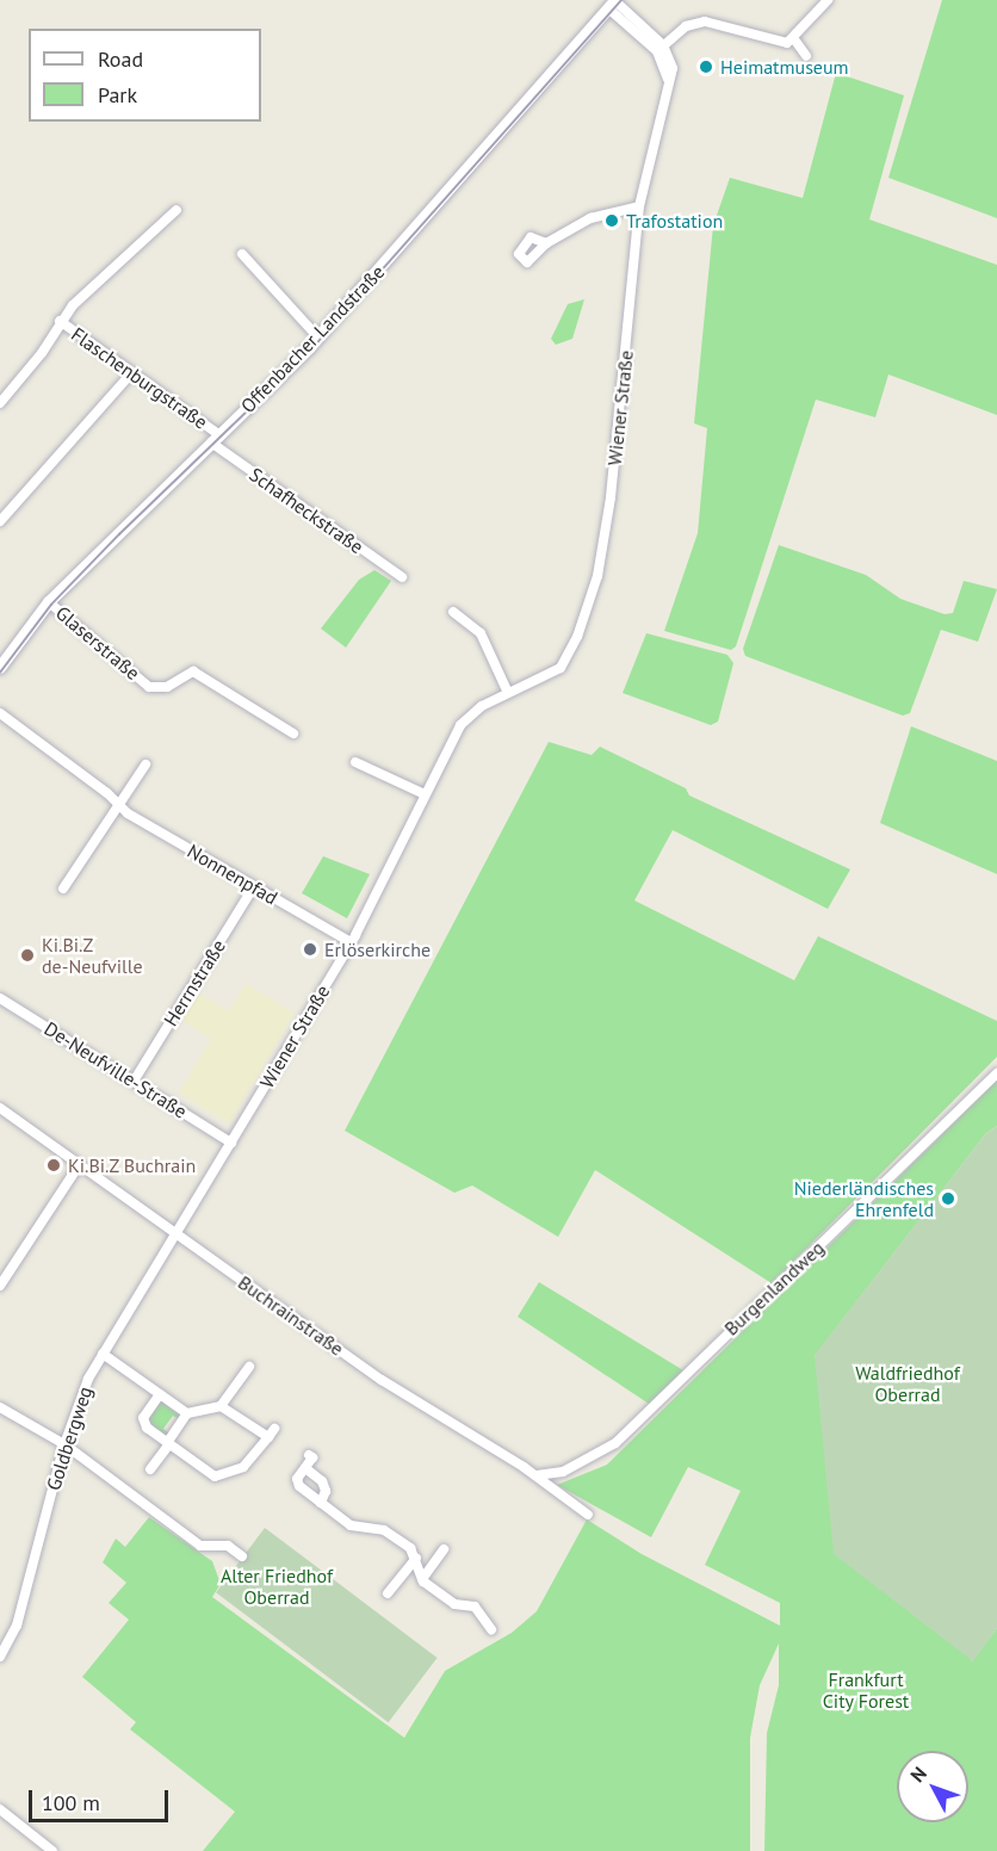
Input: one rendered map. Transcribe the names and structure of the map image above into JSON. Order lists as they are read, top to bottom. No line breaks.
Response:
{"streets":{"main road":["Offenbacher Landstraße"],"street":["Flaschenburgstraße","Wiener Straße","Schafheckstraße","Glaserstraße","Nonnenpfad","Herrnstraße","De-Neufville-Straße","Burgenlandweg","Buchrainstraße","Goldbergweg"]},"crossings":[["Offenbacher Landstraße","Flaschenburgstraße"],["Offenbacher Landstraße","Wiener Straße"],["Offenbacher Landstraße","Schafheckstraße"],["Offenbacher Landstraße","Glaserstraße"],["Flaschenburgstraße","Schafheckstraße"],["Wiener Straße","Nonnenpfad"],["Wiener Straße","De-Neufville-Straße"],["Wiener Straße","Buchrainstraße"],["Wiener Straße","Goldbergweg"],["Nonnenpfad","Herrnstraße"],["Herrnstraße","De-Neufville-Straße"],["Burgenlandweg","Buchrainstraße"],["Buchrainstraße","Goldbergweg"]],"parks":["Waldfriedhof Oberrad","Alter Friedhof Oberrad","Frankfurt City Forest"],"places":["Heimatmuseum","Trafostation","Erlöserkirche","Ki.Bi.Z de-Neufville","Ki.Bi.Z Buchrain","Niederländisches Ehrenfeld"],"legend":["Road","Park"],"scale_bar":"100 m","north":"top left"}
